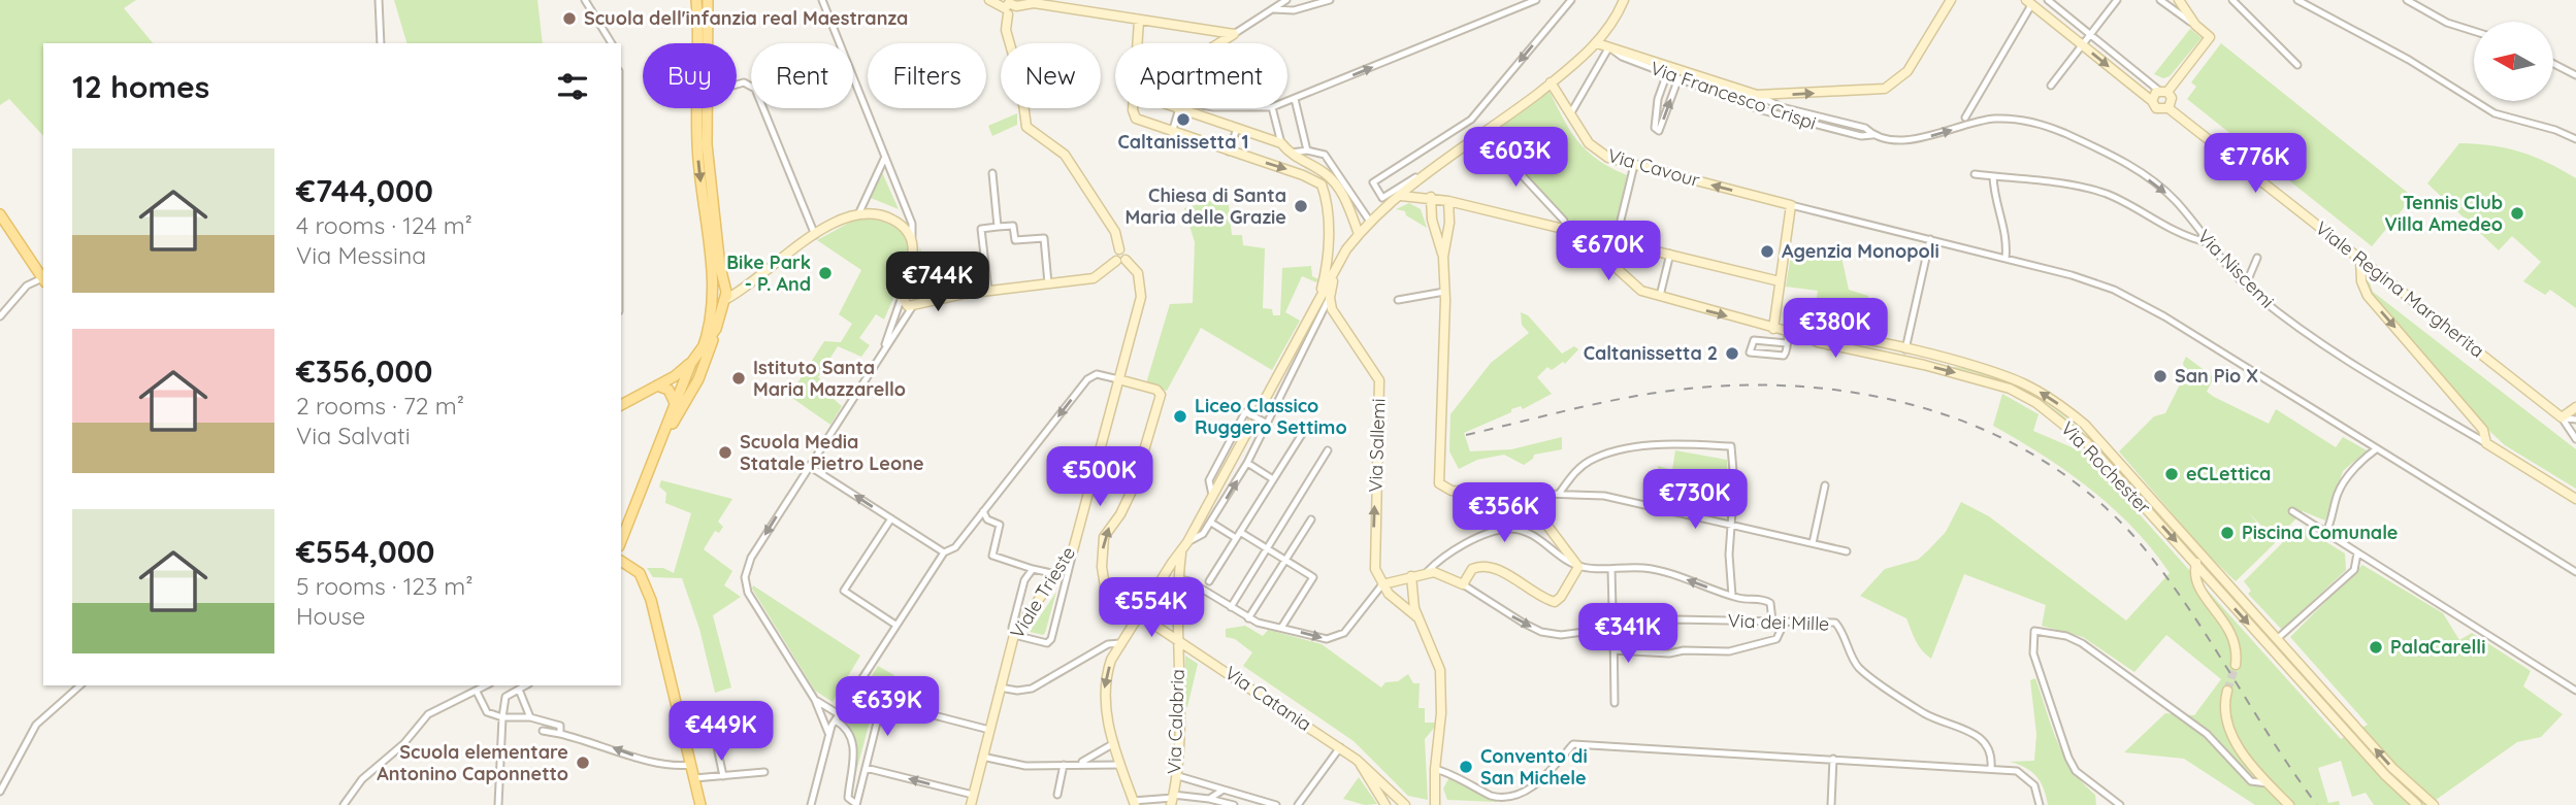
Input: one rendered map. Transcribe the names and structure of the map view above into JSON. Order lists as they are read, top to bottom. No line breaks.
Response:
{"streets":{"main road":["Via Francesco Crispi","Via Cavour","Via Niscemi","Viale Regina Margherita","Via Sallemi","Via Rochester","Viale Trieste","Via dei Mille","Via Catania","Via Calabria"]},"crossings":[["Via Francesco Crispi","Via Niscemi"],["Viale Trieste","Via Catania"],["Via Catania","Via Calabria"]],"one_way":["Via Cavour","Via Sallemi"],"places":["Scuola dell'infanzia real Maestranza","Caltanissetta 1","Chiesa di Santa Maria delle Grazie","Tennis Club Villa Amedeo","Agenzia Monopoli","Bike Park - P. And","Caltanissetta 2","San Pio X","Istituto Santa Maria Mazzarello","Liceo Classico Ruggero Settimo","Scuola Media Statale Pietro Leone","eCLettica","Piscina Comunale","PalaCarelli","Scuola elementare Antonino Caponnetto","Convento di San Michele"],"north":"left","page":{"chip":["Buy","Rent","Filters","New","Apartment"],"heading":"12 homes","price":["€603K","€776K","€670K","€744K","€380K","€500K","€730K","€356K","€554K","€341K","€639K","€449K"],"list":[{"name":"€744,000","note":"4 rooms · 124 m² · Via Messina"},{"name":"€356,000","note":"2 rooms · 72 m² · Via Salvati"},{"name":"€554,000","note":"5 rooms · 123 m² · House"}]}}
